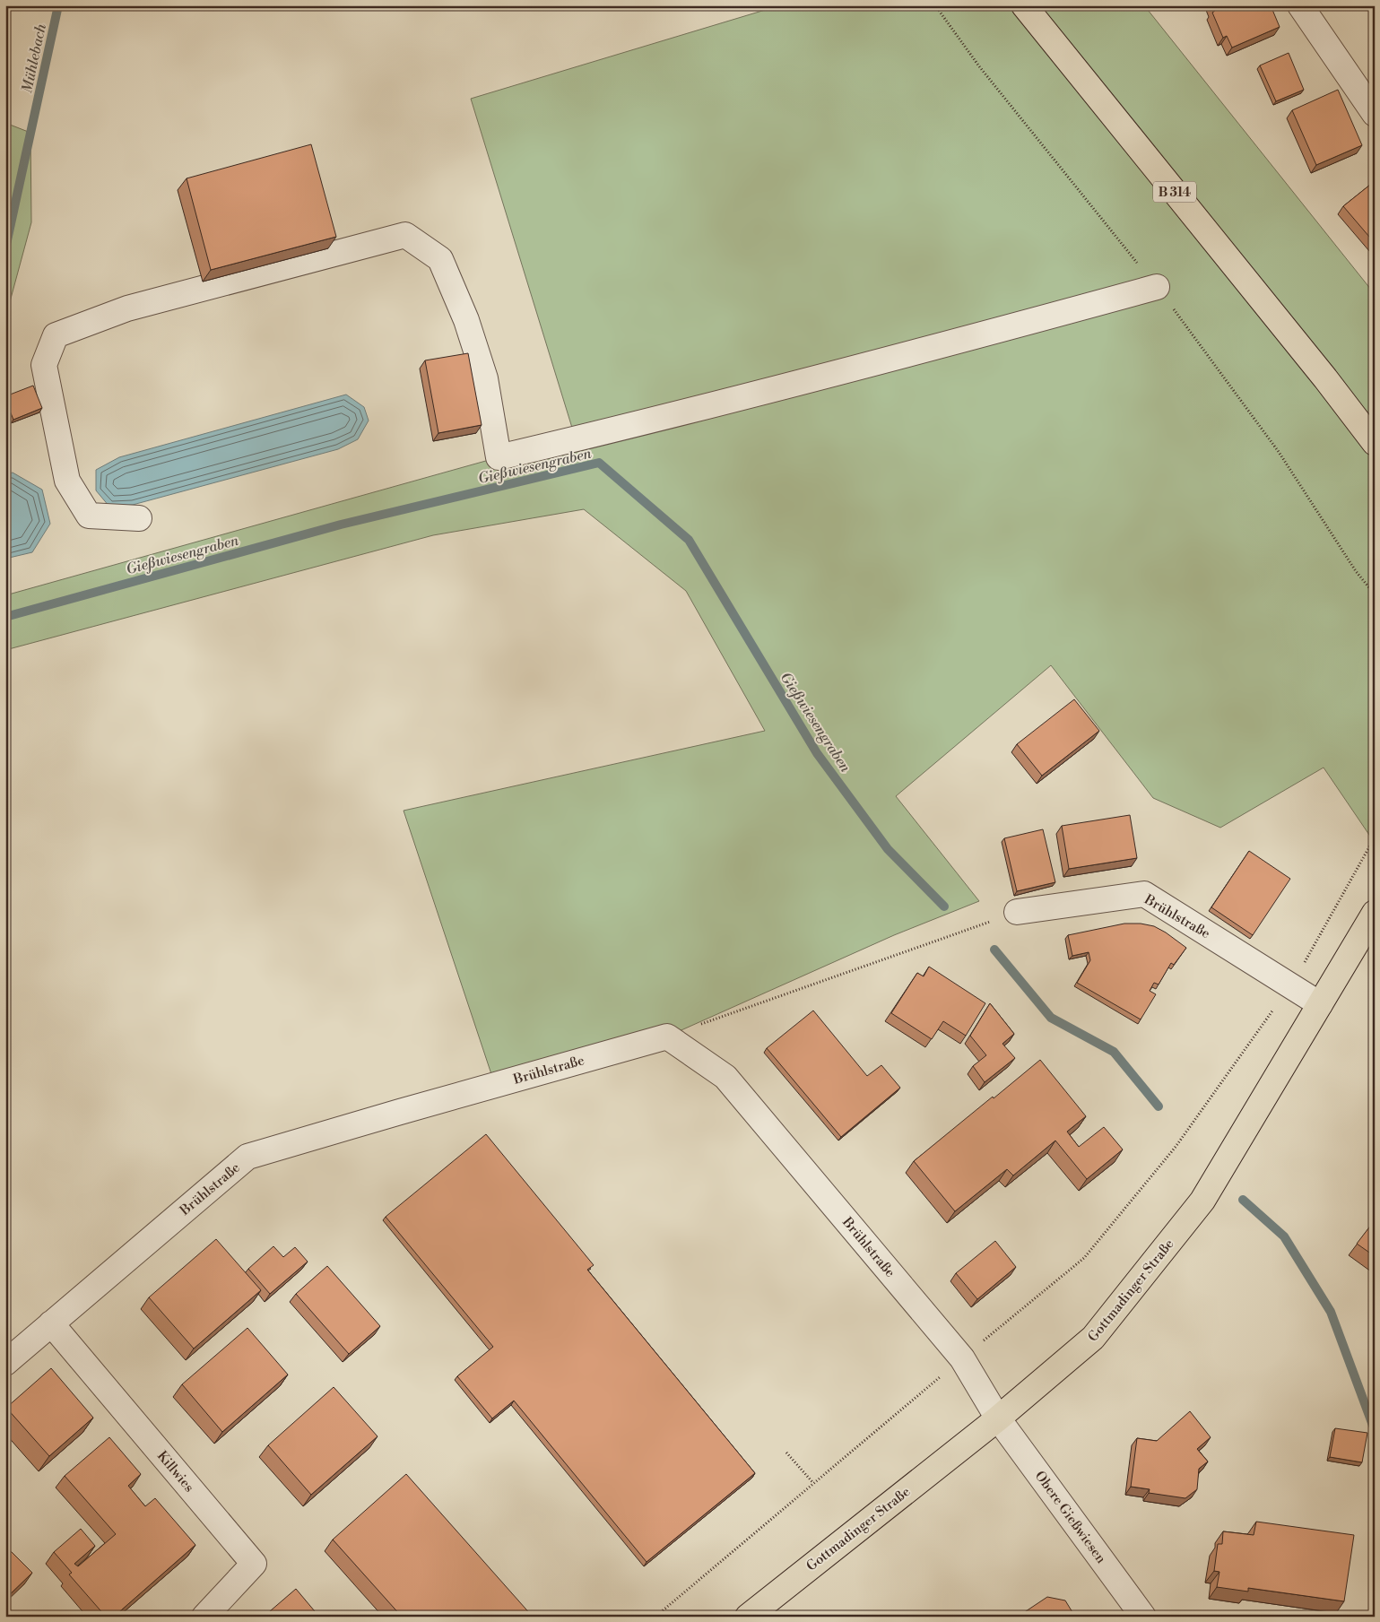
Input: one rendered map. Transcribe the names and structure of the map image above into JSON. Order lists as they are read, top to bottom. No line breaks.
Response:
{"streets":{"main road":["B 314","Gottmadinger Straße"],"street":["Brühlstraße","Killwies","Obere Gießwiesen"]},"crossings":[["Brühlstraße","Gottmadinger Straße"],["Brühlstraße","Killwies"],["Brühlstraße","Obere Gießwiesen"],["Gottmadinger Straße","Obere Gießwiesen"]],"water":["Mühlebach","Gießwiesengraben"]}
